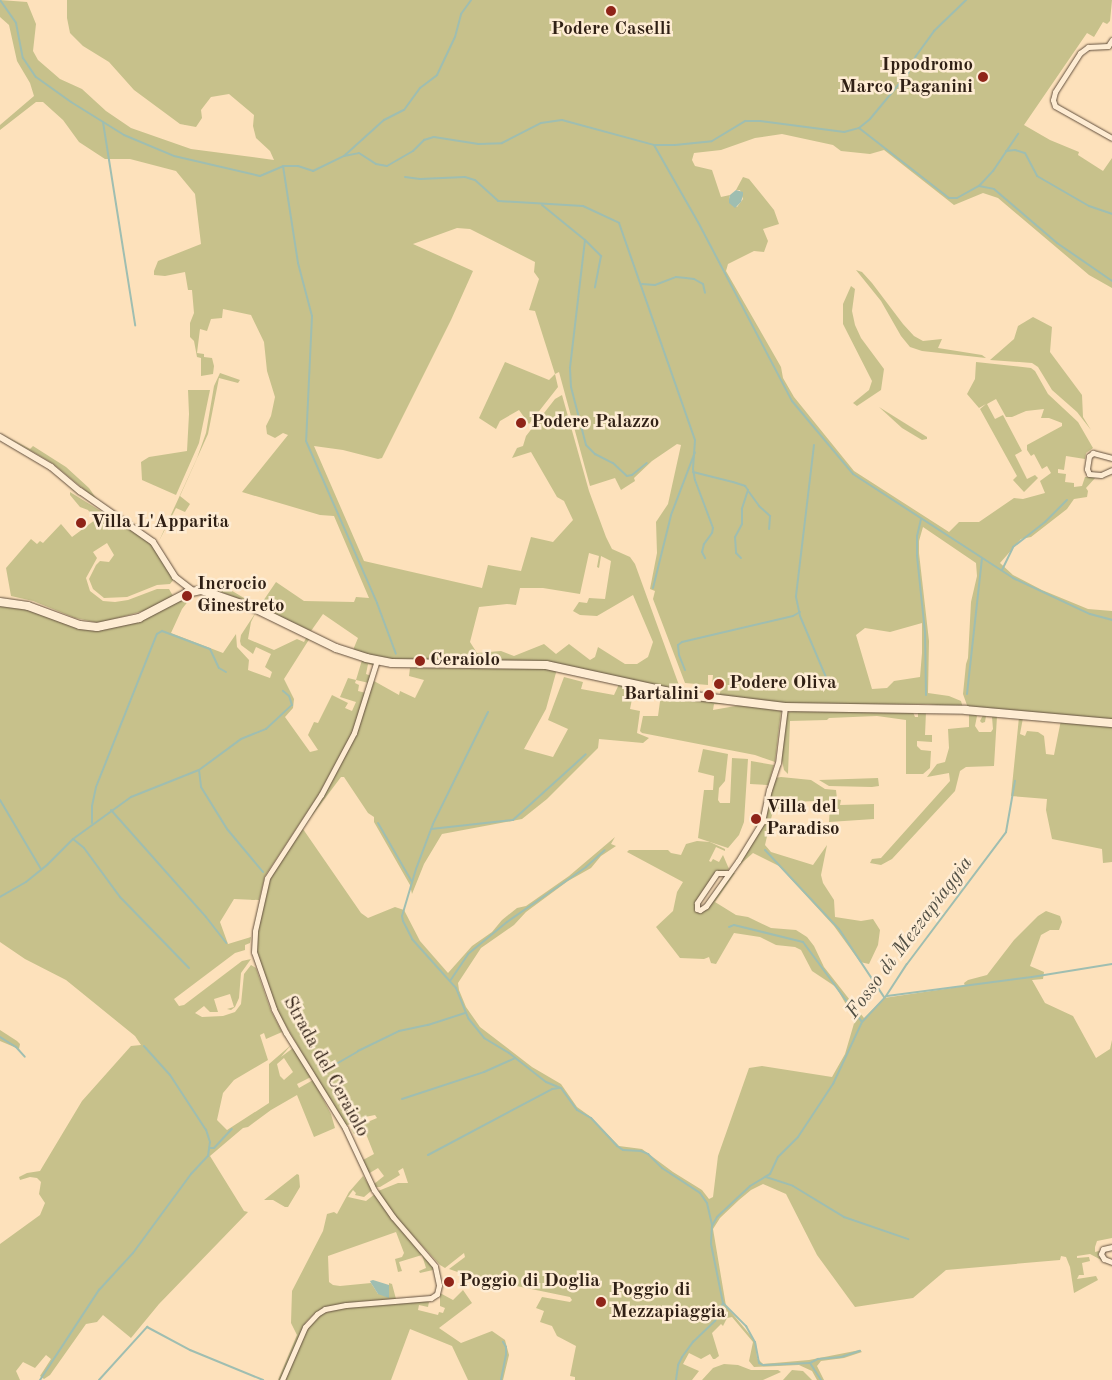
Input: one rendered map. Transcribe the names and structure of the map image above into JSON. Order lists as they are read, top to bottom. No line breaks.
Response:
{"streets":{"street":["Strada del Ceraiolo"]},"water":["Fosso di Mezzapiaggia"],"places":["Podere Caselli","Ippodromo Marco Paganini","Podere Palazzo","Villa L'Apparita","Incrocio Ginestreto","Ceraiolo","Podere Oliva","Bartalini","Villa del Paradiso","Poggio di Doglia","Poggio di Mezzapiaggia"]}
